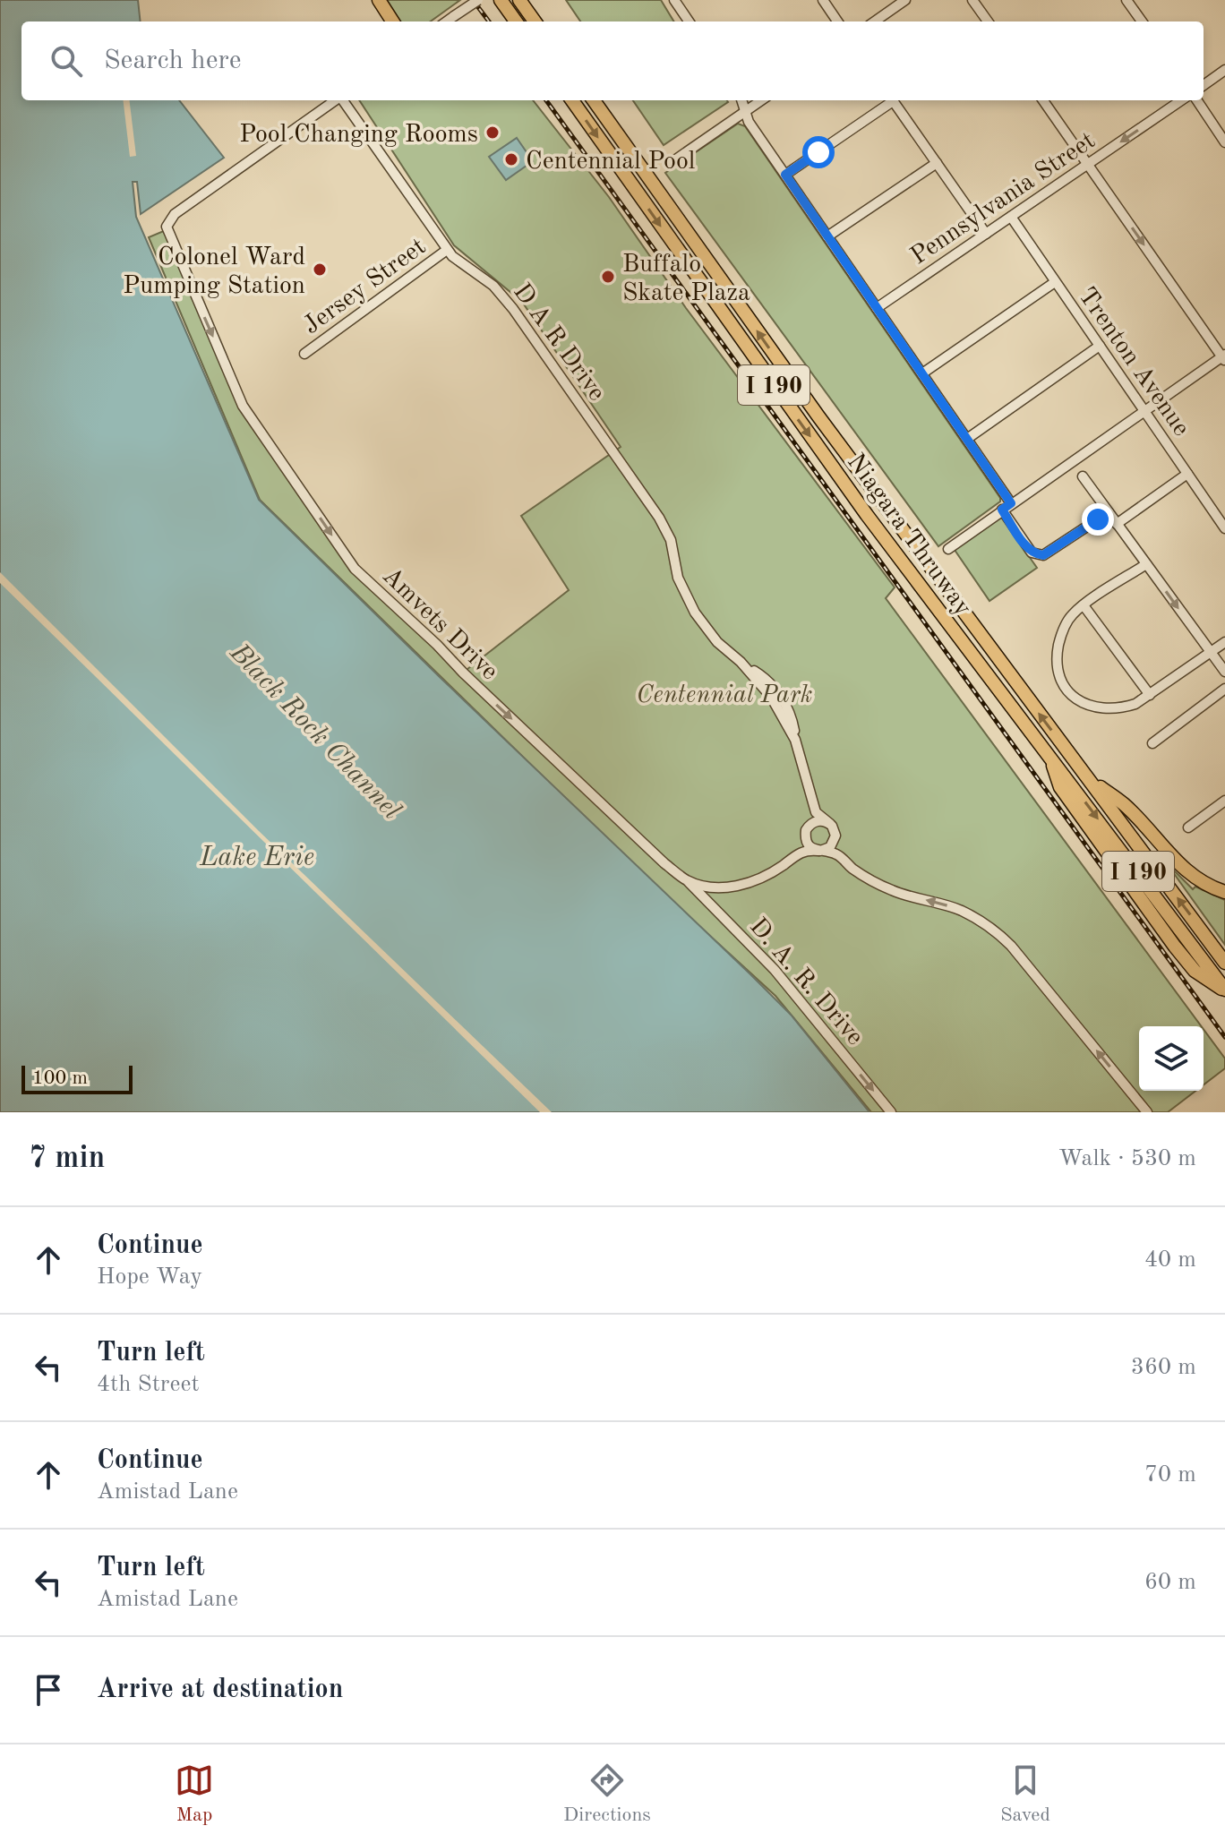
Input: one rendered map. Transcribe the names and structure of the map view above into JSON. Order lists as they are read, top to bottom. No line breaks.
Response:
{"streets":{"highway":["I 190","Niagara Thruway"],"street":["Pennsylvania Street","Jersey Street","D A R Drive","Trenton Avenue","Amvets Drive","D. A. R. Drive"]},"crossings":[["Pennsylvania Street","Trenton Avenue"],["Jersey Street","D A R Drive"],["Amvets Drive","D. A. R. Drive"]],"one_way":["Amvets Drive","D. A. R. Drive"],"water":["Black Rock Channel","Lake Erie"],"parks":["Centennial Park"],"places":["Pool Changing Rooms","Centennial Pool","Colonel Ward Pumping Station","Buffalo Skate Plaza"],"scale_bar":"100 m","page":{"search":"Search here","scale":"100 m","heading":["7 min","Walk · 530 m"],"list":[["Continue","Hope Way","40 m"],["Turn left","4th Street","360 m"],["Continue","Amistad Lane","70 m"],["Turn left","Amistad Lane","60 m"],"Arrive at destination"],"nav":["Map","Directions","Saved"]}}
